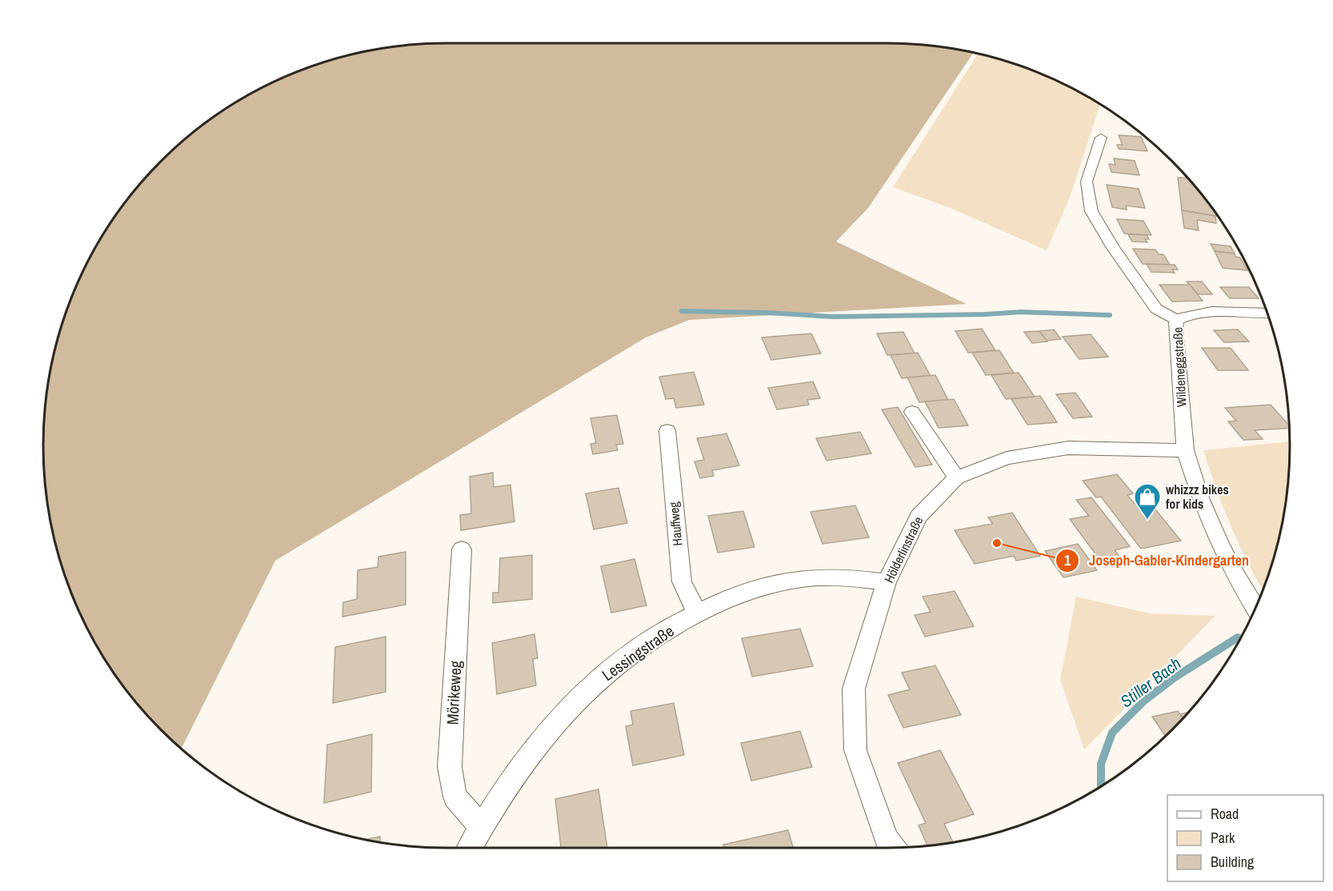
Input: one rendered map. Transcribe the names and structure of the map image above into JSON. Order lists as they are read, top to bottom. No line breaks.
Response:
{"streets":{"street":["Wildeneggstraße","Hauffweg","Hölderlinstraße","Lessingstraße","Mörikeweg"]},"crossings":[["Wildeneggstraße","Hölderlinstraße"],["Hauffweg","Lessingstraße"],["Hölderlinstraße","Lessingstraße"],["Lessingstraße","Mörikeweg"]],"water":["Stiller Bach"],"places":{"shop":["whizzz bikes for kids"],"other":["Joseph-Gabler-Kindergarten"]},"legend":["Road","Park","Building"]}
